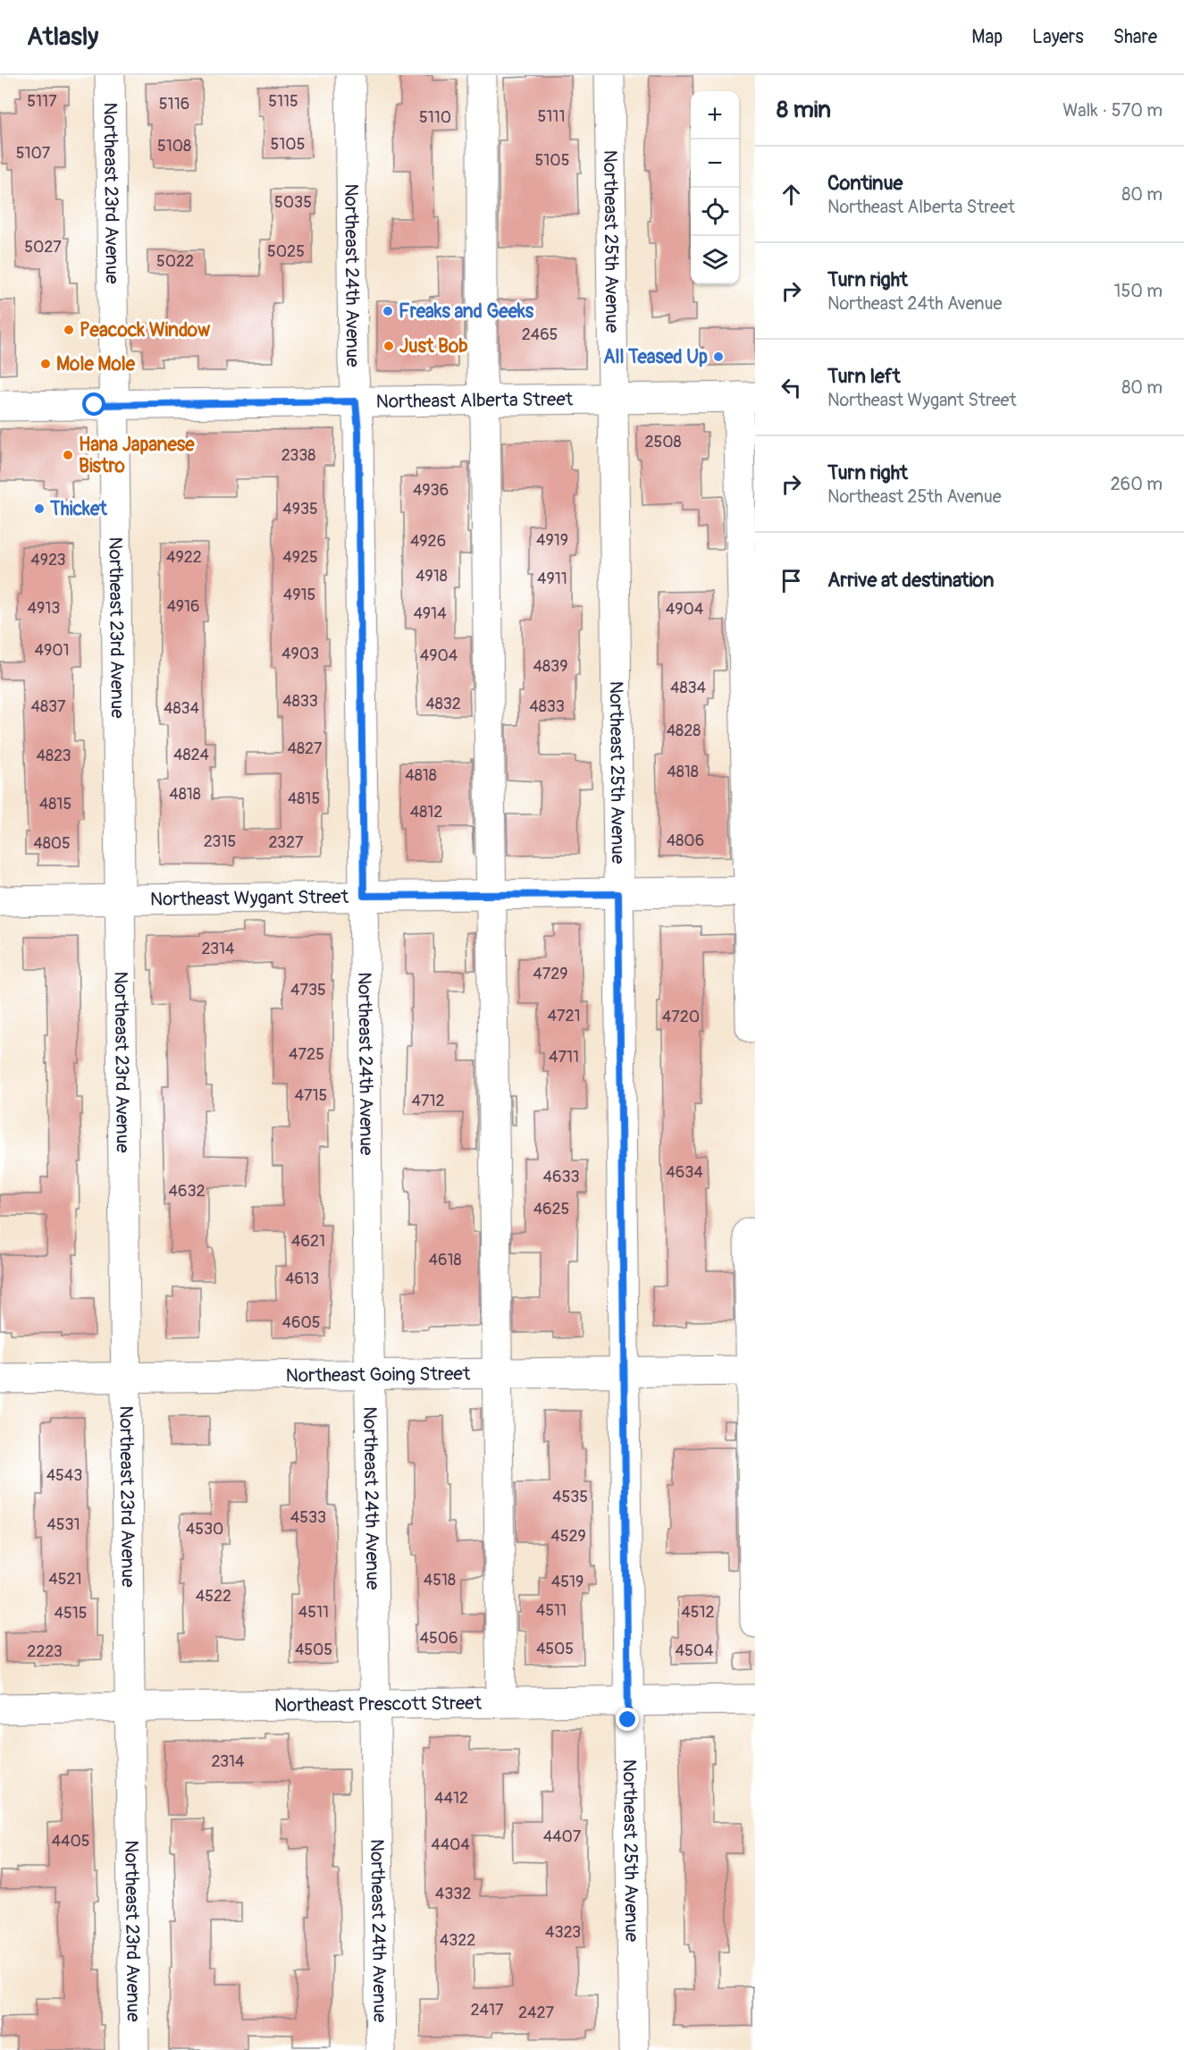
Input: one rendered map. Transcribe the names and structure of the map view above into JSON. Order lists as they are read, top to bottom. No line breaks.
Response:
{"streets":{"street":["Northeast 23rd Avenue","Northeast 25th Avenue","Northeast 24th Avenue","Northeast Alberta Street","Northeast Wygant Street","Northeast Going Street","Northeast Prescott Street"]},"crossings":[["Northeast 23rd Avenue","Northeast Alberta Street"],["Northeast 23rd Avenue","Northeast Wygant Street"],["Northeast 23rd Avenue","Northeast Going Street"],["Northeast 23rd Avenue","Northeast Prescott Street"],["Northeast 25th Avenue","Northeast Alberta Street"],["Northeast 25th Avenue","Northeast Wygant Street"],["Northeast 25th Avenue","Northeast Going Street"],["Northeast 25th Avenue","Northeast Prescott Street"],["Northeast 24th Avenue","Northeast Alberta Street"],["Northeast 24th Avenue","Northeast Wygant Street"],["Northeast 24th Avenue","Northeast Going Street"],["Northeast 24th Avenue","Northeast Prescott Street"]],"places":["Freaks and Geeks","Peacock Window","Just Bob","All Teased Up","Mole Mole","Hana Japanese Bistro","Thicket"],"house_numbers":["5117","5115","5116","5111","5110","5105","5108","5107","5105","5035","5027","5025","5022","2465","2508","2338","4936","4935","4919","4926","4922","4925","4923","4918","4911","4915","4916","4913","4904","4914","4901","4903","4904","4839","4834","4833","4832","4837","4833","4834","4828","4827","4824","4823","4818","4818","4818","4815","4815","4812","4806","2315","2327","4805","2314","4729","4735","4721","4720","4725","4711","4715","4712","4634","4633","4632","4625","4621","4618","4613","4605","4543","4535","4533","4531","4530","4529","4521","4518","4519","4522","4511","4511","4512","4515","4506","4505","4505","4504","2223","2314","4412","4407","4405","4404","4332","4323","4322","2417","2427"],"page":{"header":"Atlasly","nav":["Map","Layers","Share"],"heading":["8 min","Walk · 570 m"],"map_buttons":["+","−"],"list":[["Continue","Northeast Alberta Street","80 m"],["Turn right","Northeast 24th Avenue","150 m"],["Turn left","Northeast Wygant Street","80 m"],["Turn right","Northeast 25th Avenue","260 m"],"Arrive at destination"]}}
